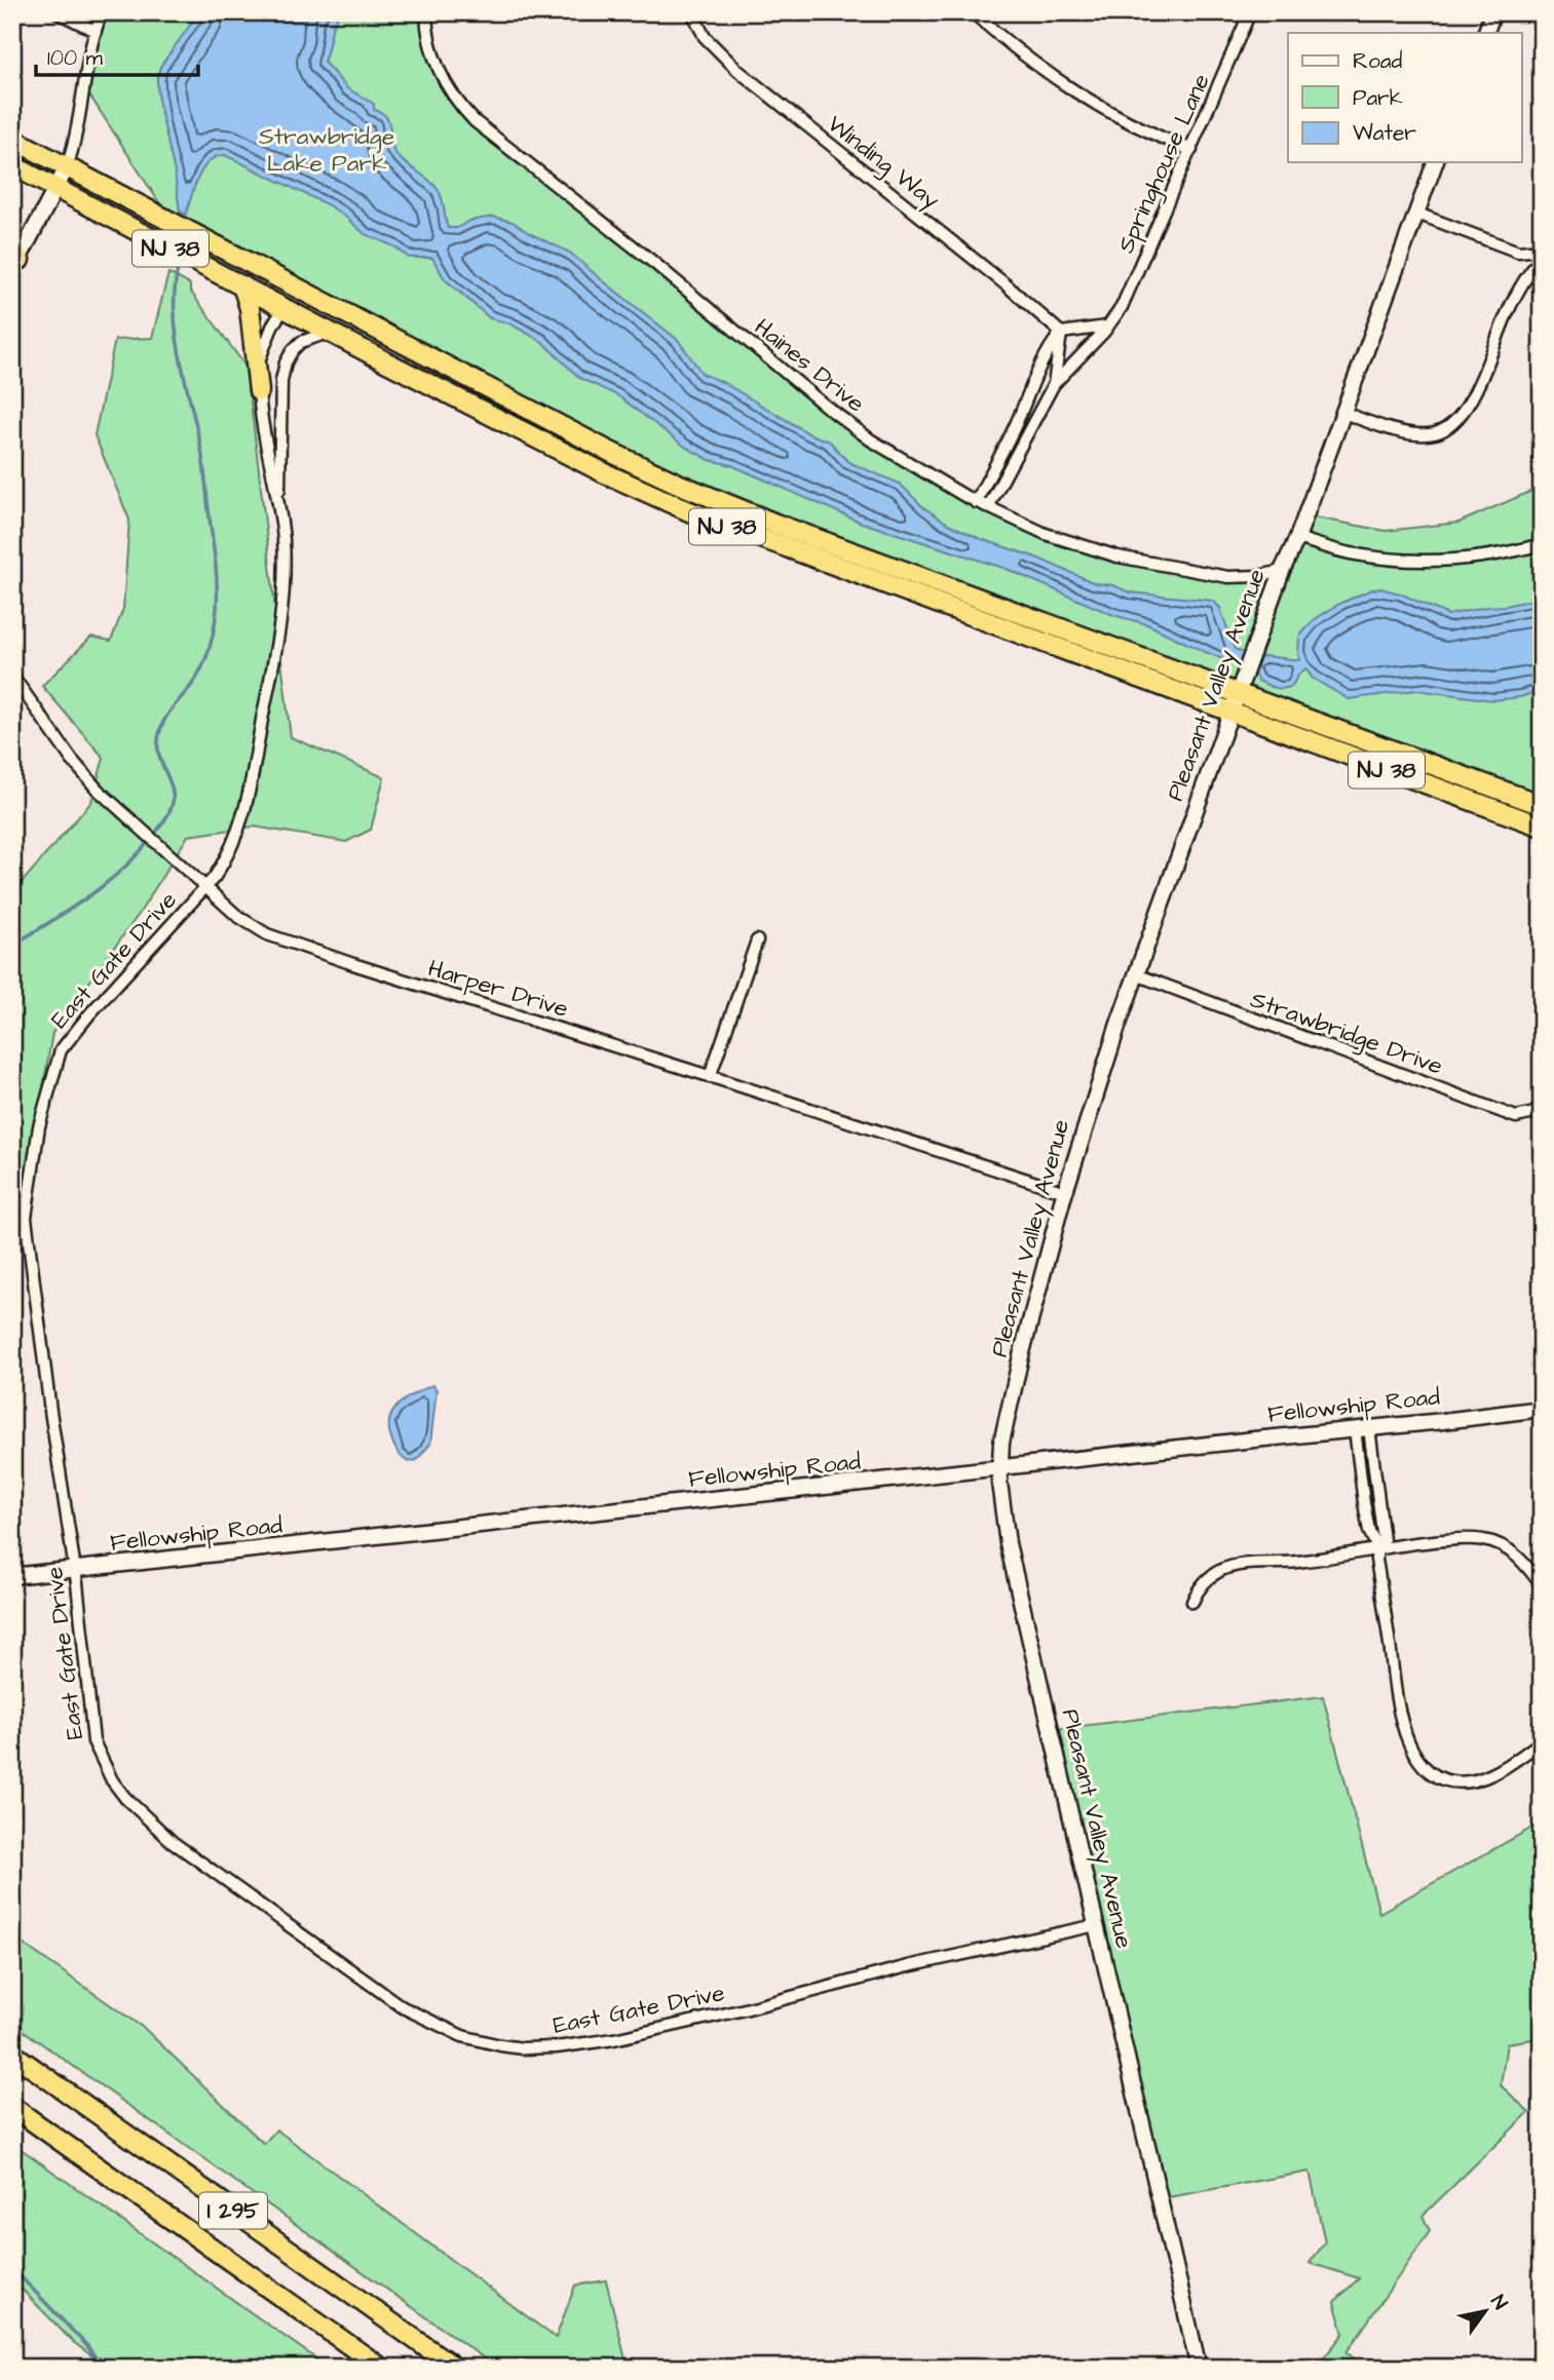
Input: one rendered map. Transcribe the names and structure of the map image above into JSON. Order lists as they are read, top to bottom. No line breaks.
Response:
{"streets":{"highway":["NJ 38","I 295"],"street":["Winding Way","Springhouse Lane","Haines Drive","Pleasant Valley Avenue","East Gate Drive","Harper Drive","Strawbridge Drive","Fellowship Road"]},"crossings":[["Winding Way","Springhouse Lane"],["Springhouse Lane","Haines Drive"],["NJ 38","Pleasant Valley Avenue"],["NJ 38","East Gate Drive"],["Haines Drive","Pleasant Valley Avenue"],["Pleasant Valley Avenue","East Gate Drive"],["Pleasant Valley Avenue","Harper Drive"],["Pleasant Valley Avenue","Strawbridge Drive"],["Pleasant Valley Avenue","Fellowship Road"],["East Gate Drive","Harper Drive"],["East Gate Drive","Fellowship Road"]],"parks":["Strawbridge Lake Park"],"legend":["Road","Park","Water"],"scale_bar":"100 m","north":"top right"}
